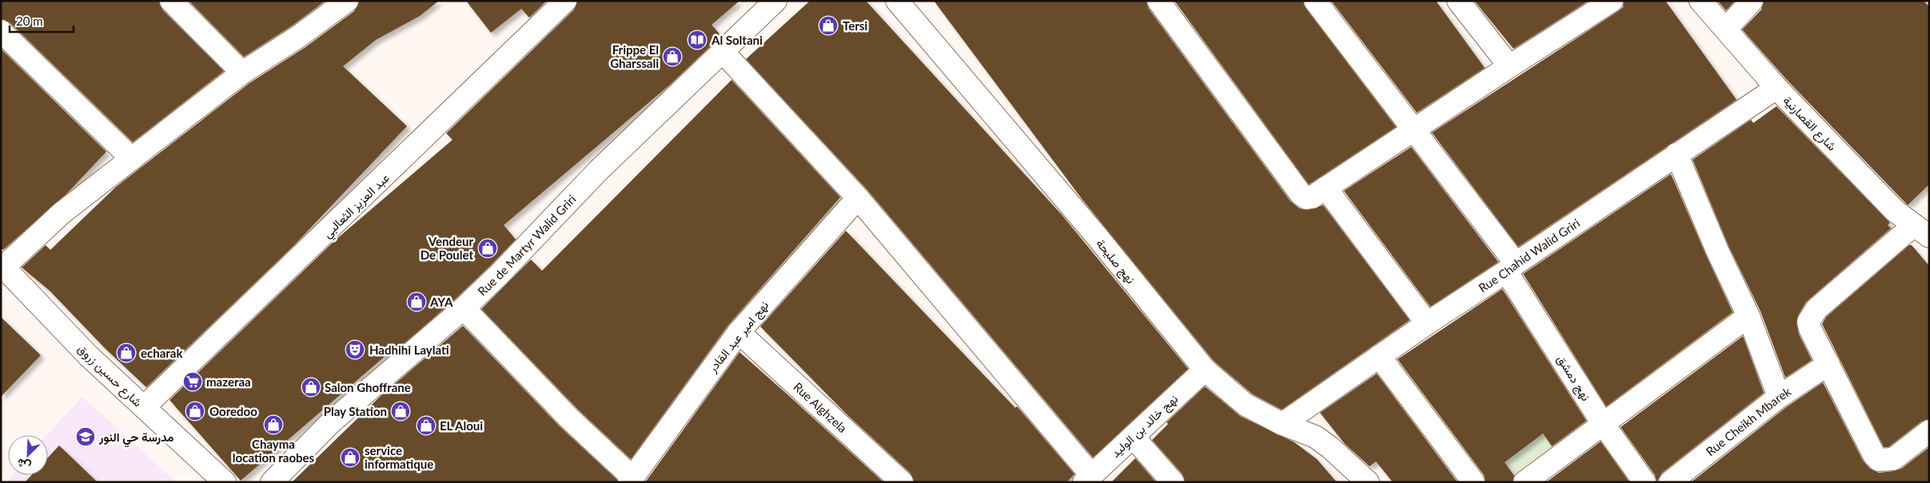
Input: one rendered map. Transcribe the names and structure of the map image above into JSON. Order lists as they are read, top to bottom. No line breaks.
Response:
{"streets":{"street":["شارع القصارنية","عبد العزيز الثعالبي","Rue de Martyr Walid Griri","Rue Chahid Walid Griri","نهج صليحة","نهج امير عبد القادر","شارع حسين زروق","نهج دمشق","Rue Alghzela","Rue Cheikh Mbarek","نهج خالد بن الوليد"]},"crossings":[["شارع القصارنية","Rue Chahid Walid Griri"],["عبد العزيز الثعالبي","شارع حسين زروق"],["Rue Chahid Walid Griri","نهج صليحة"],["Rue Chahid Walid Griri","نهج دمشق"],["نهج صليحة","نهج خالد بن الوليد"],["نهج امير عبد القادر","Rue Alghzela"]],"places":{"shop":["Tersi","Frippe El Gharssali","Vendeur De Poulet","AYA","echarak","Salon Ghoffrane","Ooredoo","Play Station","Chayma location raobes","EL Aloui","service informatique"],"library":["Al Soltani"],"theatre":["Hadhihi Laylati"],"supermarket":["mazeraa"],"school or university":["مدرسة حي النور"]},"scale_bar":"20 m","north":"bottom left"}
